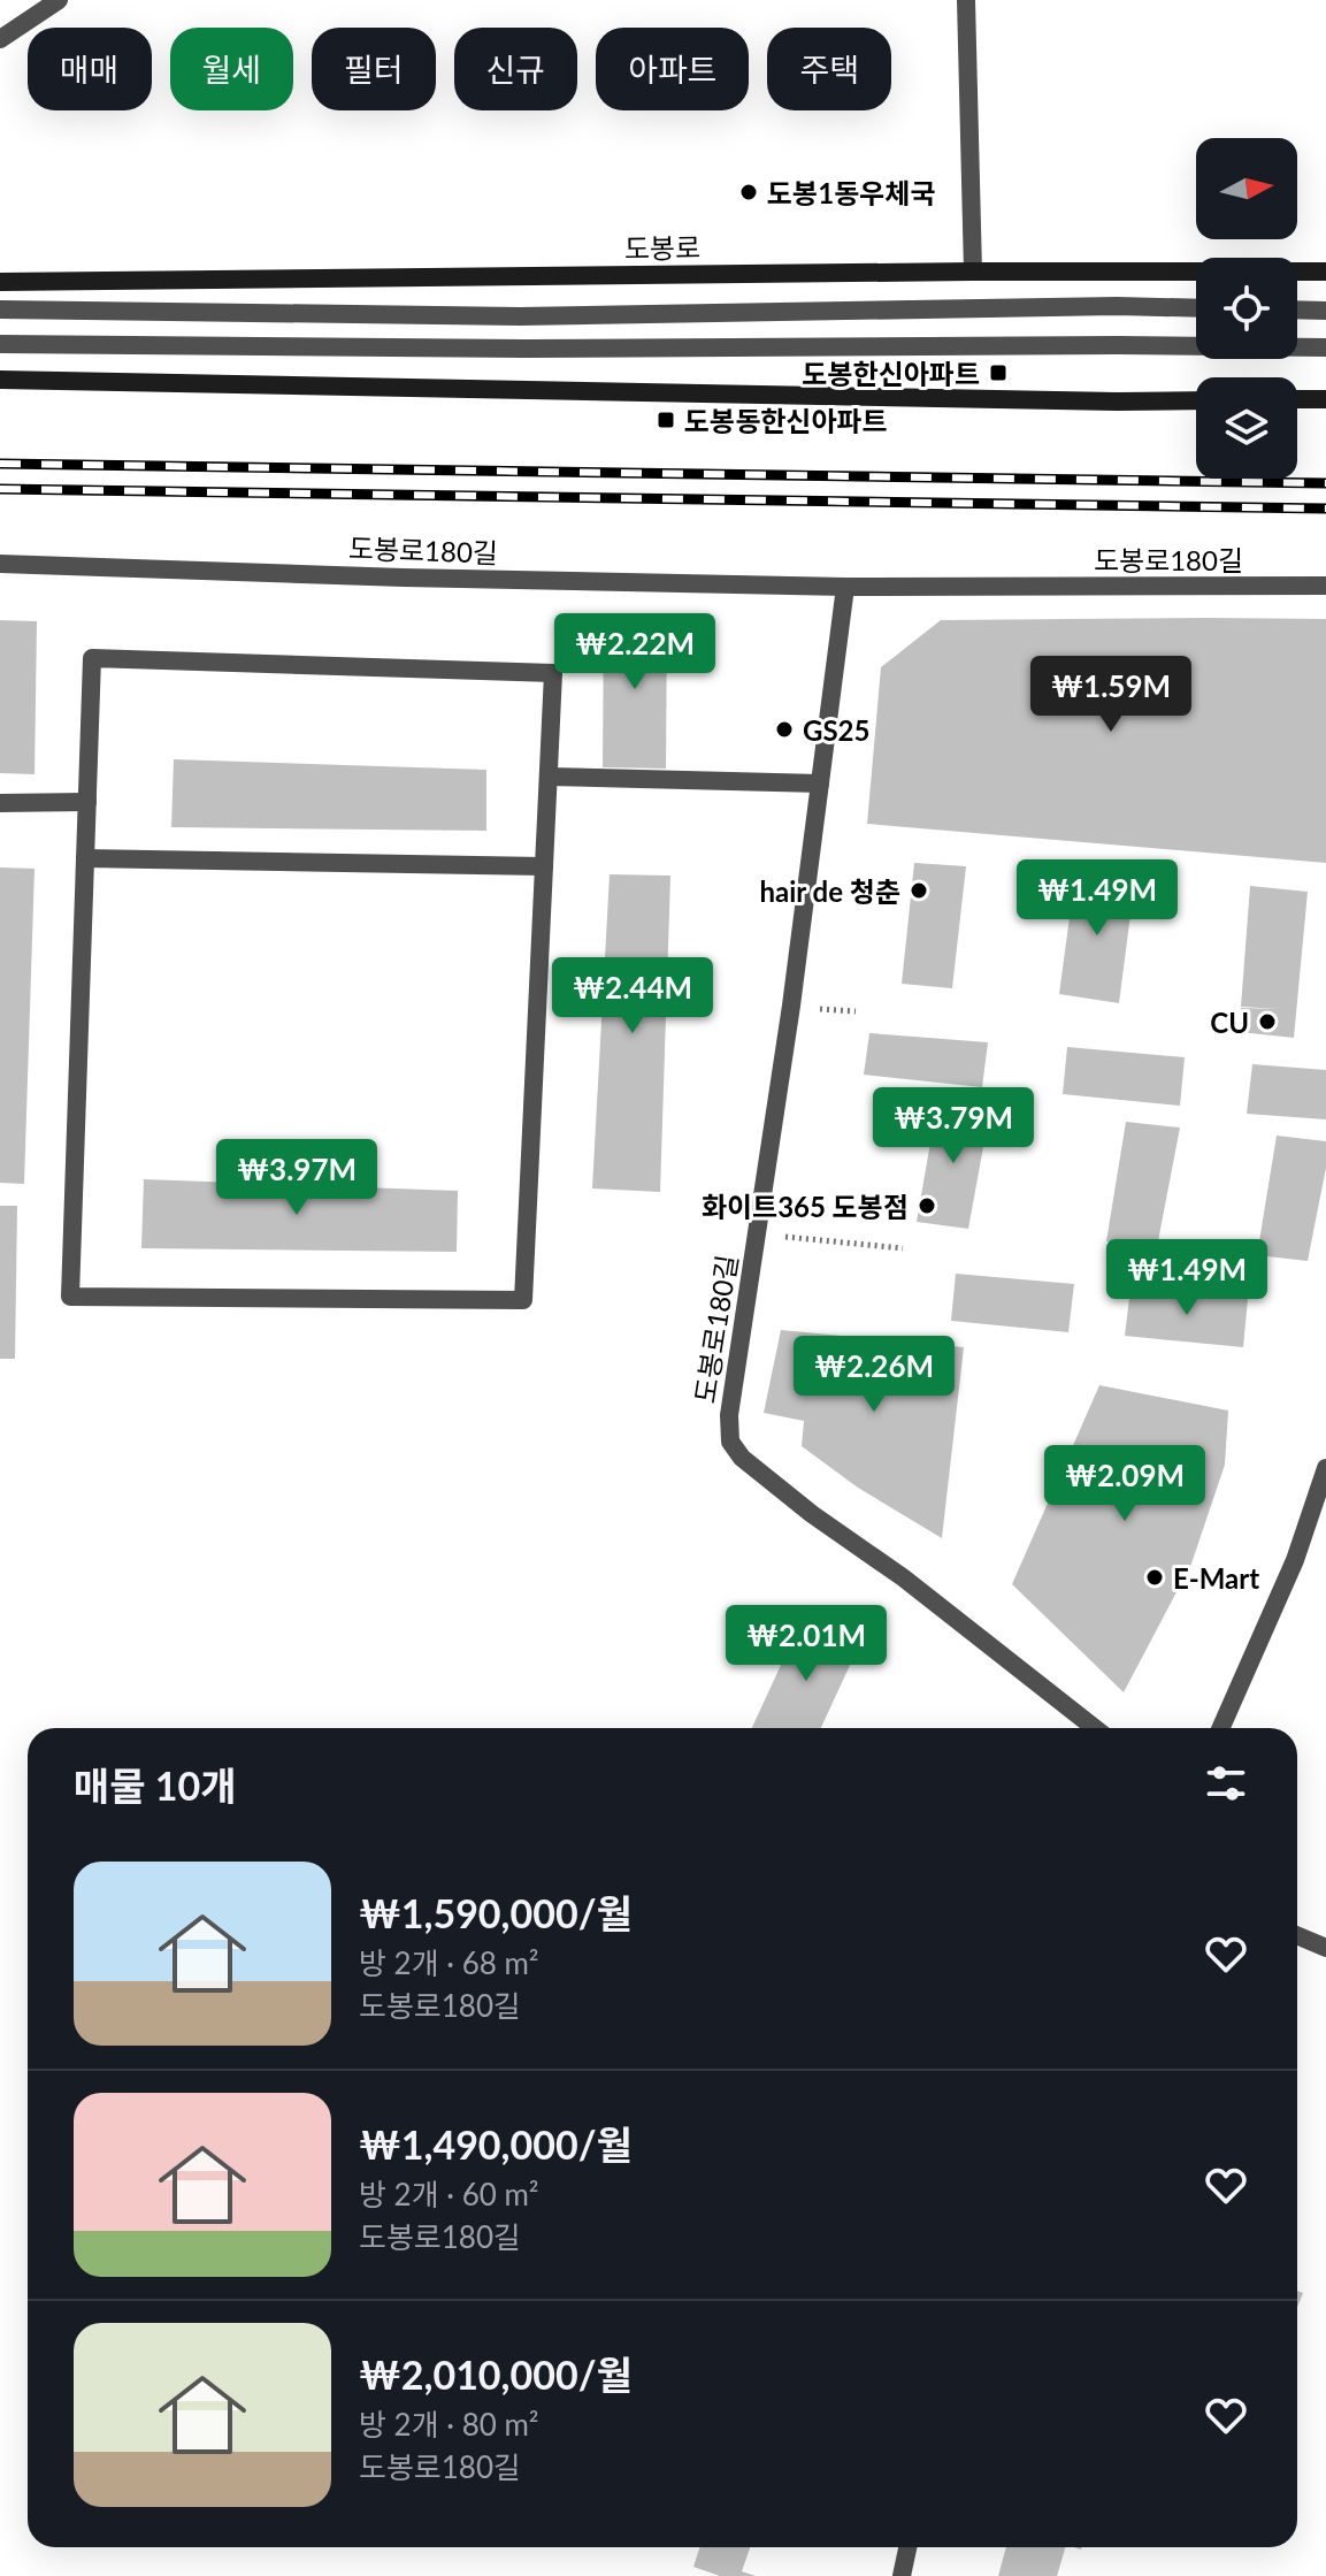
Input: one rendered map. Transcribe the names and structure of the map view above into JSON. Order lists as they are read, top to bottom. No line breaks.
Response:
{"streets":{"main road":["도봉로"],"street":["도봉로180길"]},"places":{"other":["도봉1동우체국","GS25","hair de 청춘","CU","화이트365 도봉점","E-Mart"],"transit":["도봉한신아파트","도봉동한신아파트"]},"north":"right","page":{"chip":["매매","월세","필터","신규","아파트","주택"],"price":["₩2.22M","₩1.59M","₩1.49M","₩2.44M","₩3.79M","₩3.97M","₩1.49M","₩2.26M","₩2.09M","₩2.01M"],"heading":"매물 10개","list":[{"name":"₩1,590,000/월","note":"방 2개 · 68 m² · 도봉로180길"},{"name":"₩1,490,000/월","note":"방 2개 · 60 m² · 도봉로180길"},{"name":"₩2,010,000/월","note":"방 2개 · 80 m² · 도봉로180길"}]}}
